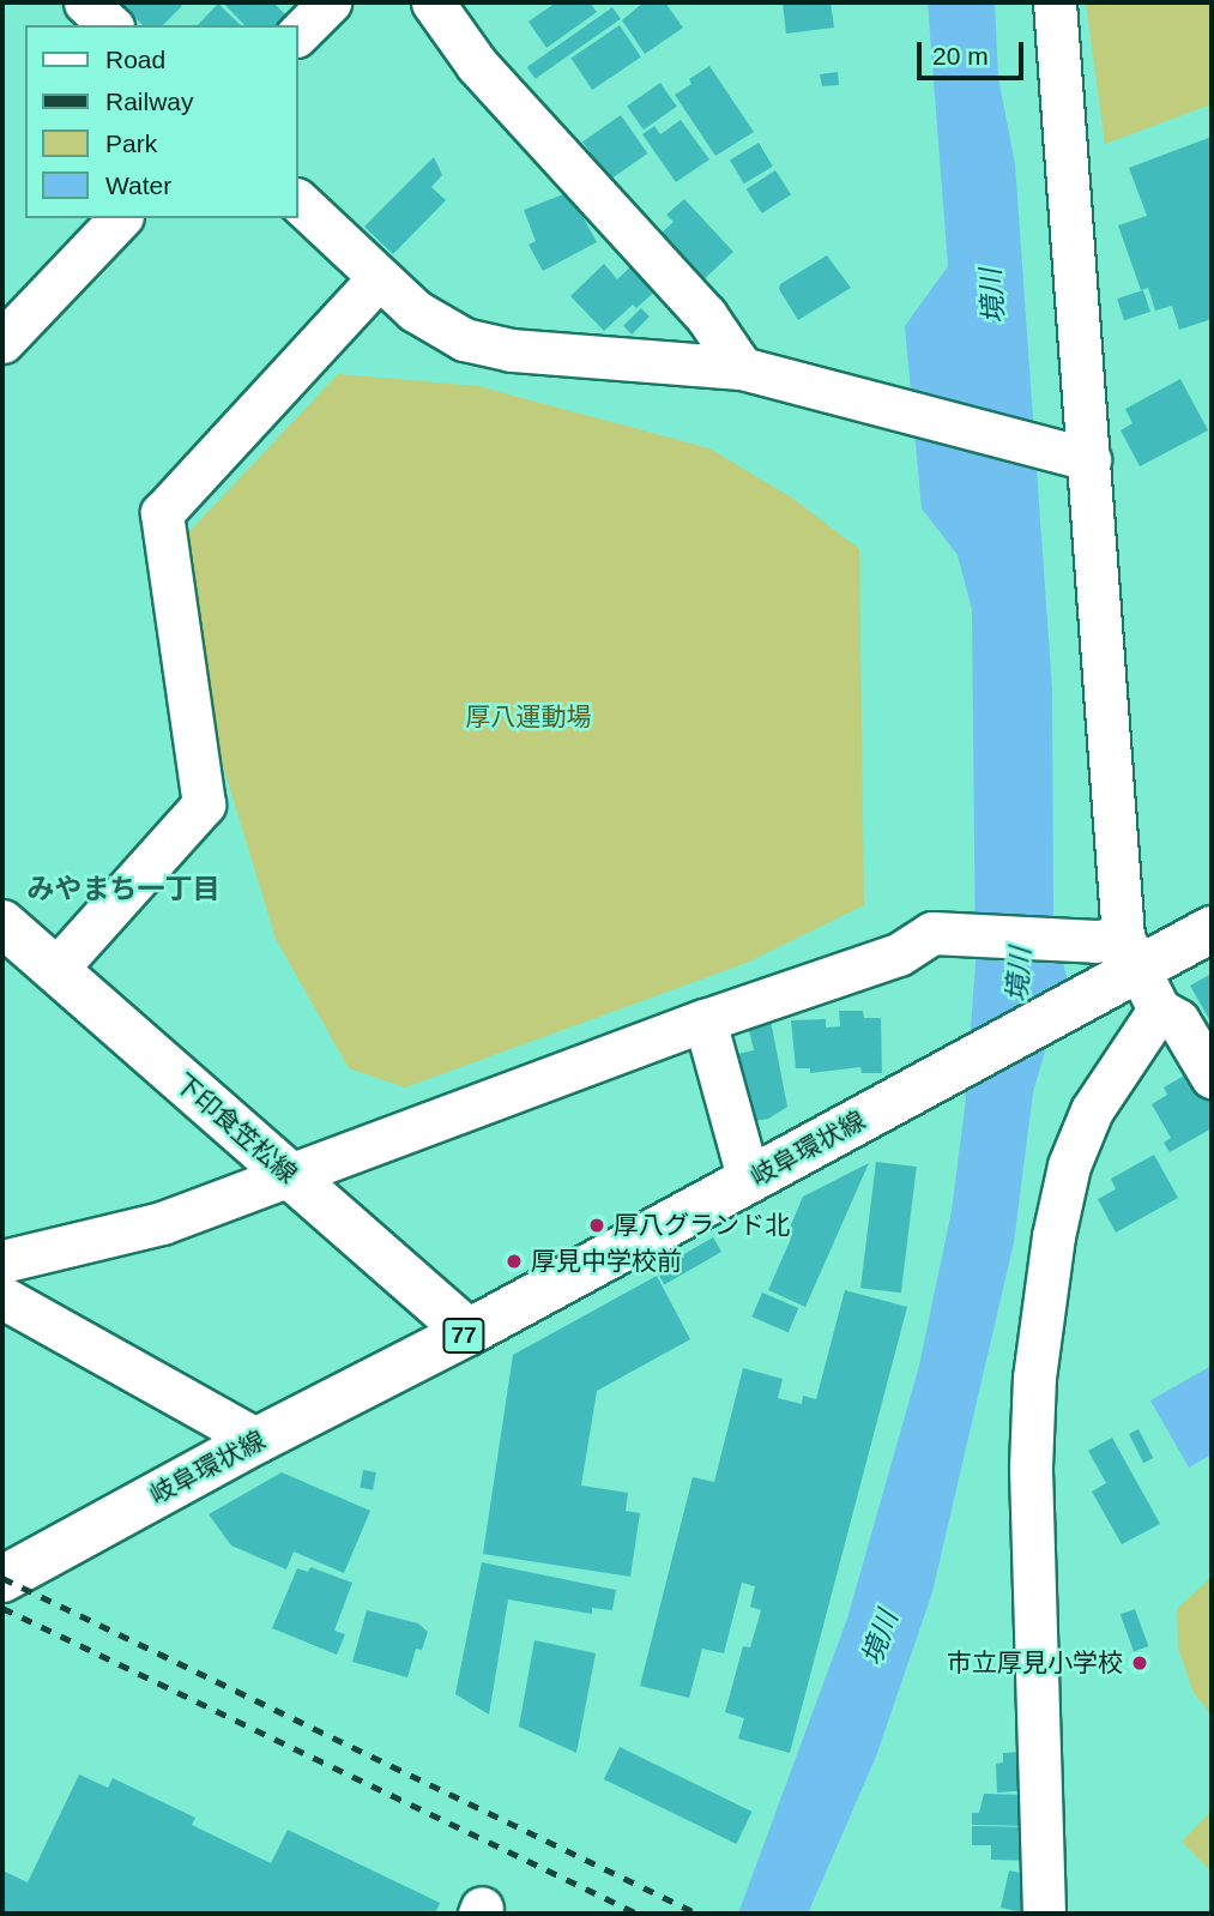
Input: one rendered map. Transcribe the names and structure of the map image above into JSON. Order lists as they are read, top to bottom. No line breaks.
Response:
{"streets":{"main road":["下印食笠松線","岐阜環状線","77"]},"crossings":[["下印食笠松線","岐阜環状線"]],"districts":["みやまち一丁目"],"water":["境川"],"parks":["厚八運動場"],"places":["厚八グランド北","厚見中学校前","市立厚見小学校"],"legend":["Road","Railway","Park","Water"],"scale_bar":"20 m"}
